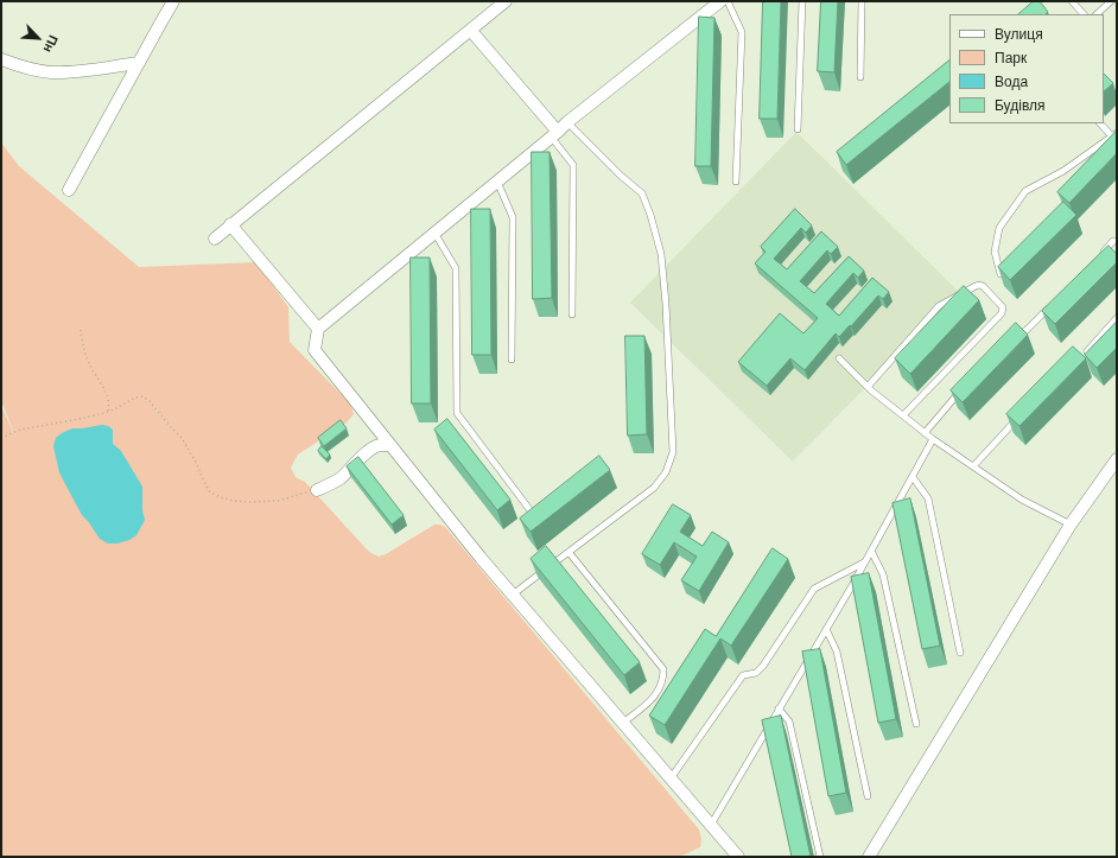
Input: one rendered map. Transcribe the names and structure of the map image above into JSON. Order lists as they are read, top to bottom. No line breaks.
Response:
{"legend":["Вулиця","Парк","Вода","Будівля"],"north":"bottom right"}
